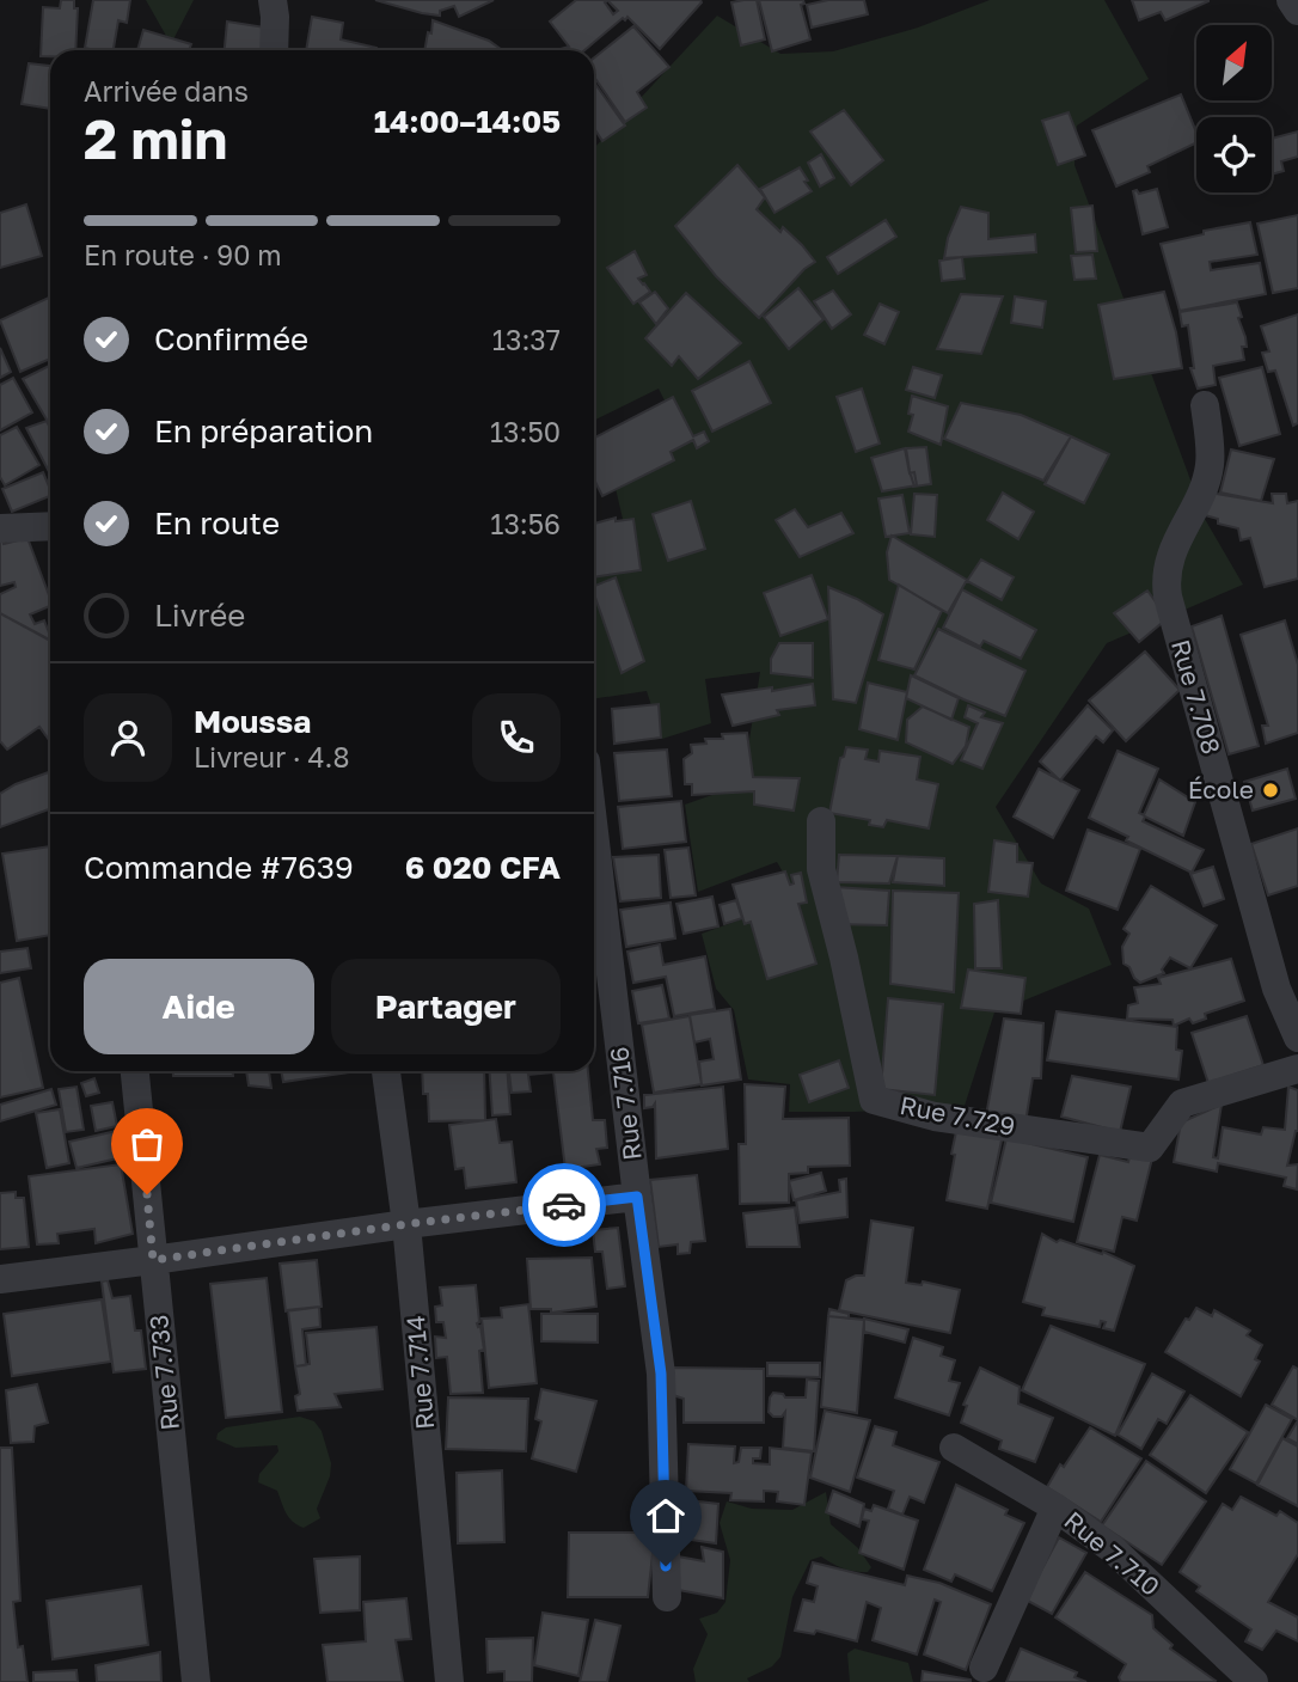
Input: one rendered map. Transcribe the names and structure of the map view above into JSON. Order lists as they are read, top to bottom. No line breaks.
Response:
{"streets":{"street":["Rue 7.708","Rue 7.716","Rue 7.729","Rue 7.733","Rue 7.714","Rue 7.710"]},"places":["École"],"north":"top right","page":{"heading":["2 min","Arrivée dans","14:00–14:05"],"panel":["Moussa","Livreur · 4.8","Commande #7639","6 020 CFA"],"bar":"En route · 90 m","list":[["Confirmée","13:37"],["En préparation","13:50"],["En route","13:56"],"Livrée"],"buttons":["Aide","Partager"]}}
